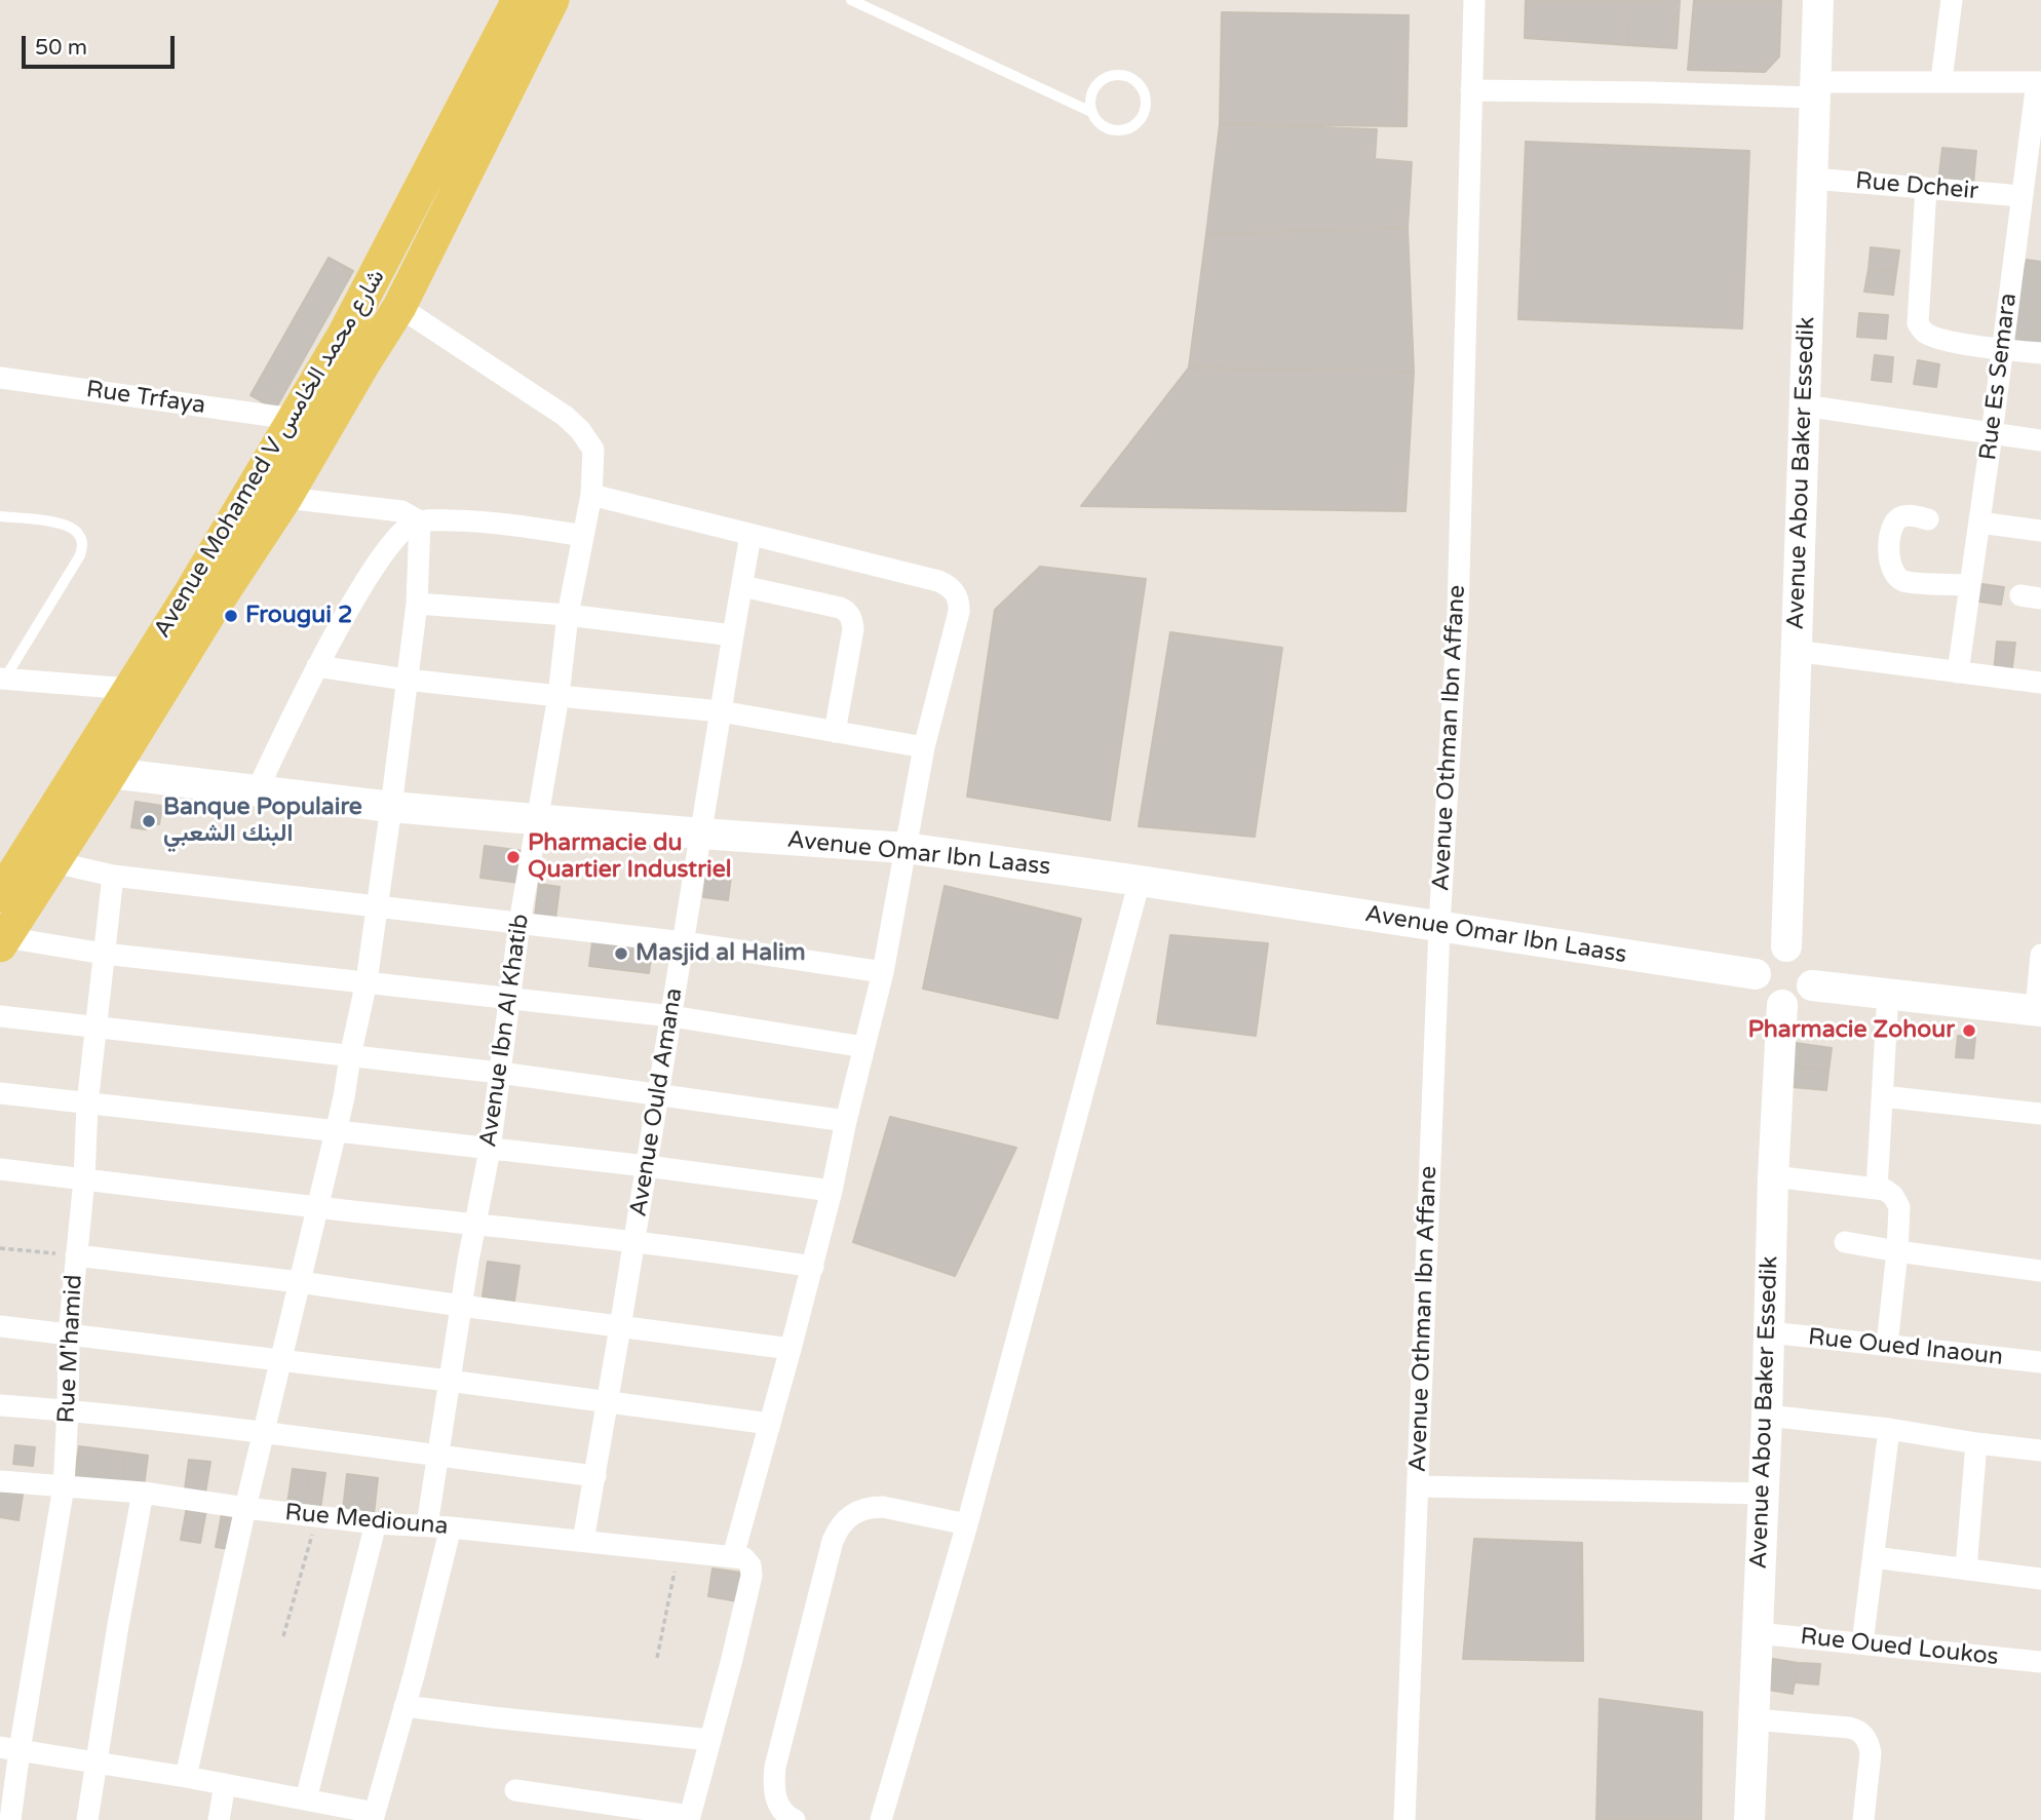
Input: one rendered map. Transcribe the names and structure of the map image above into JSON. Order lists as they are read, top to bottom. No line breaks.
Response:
{"streets":{"main road":["Avenue Mohamed V شارع محمد الخامس"],"street":["Rue Dcheir","Rue Es Semara","Rue Trfaya","Avenue Abou Baker Essedik","Avenue Othman Ibn Affane","Avenue Omar Ibn Laass","Avenue Ibn Al Khatib","Avenue Ould Amana","Rue Oued Inaoun","Rue M'hamid","Rue Mediouna","Rue Oued Loukos"]},"crossings":[["Rue Dcheir","Rue Es Semara"],["Rue Dcheir","Avenue Abou Baker Essedik"],["Rue Trfaya","Avenue Mohamed V شارع محمد الخامس"],["Avenue Mohamed V شارع محمد الخامس","Avenue Omar Ibn Laass"],["Avenue Mohamed V شارع محمد الخامس","Avenue Ibn Al Khatib"],["Avenue Abou Baker Essedik","Avenue Omar Ibn Laass"],["Avenue Abou Baker Essedik","Rue Oued Inaoun"],["Avenue Abou Baker Essedik","Rue Oued Loukos"],["Avenue Othman Ibn Affane","Avenue Omar Ibn Laass"],["Avenue Omar Ibn Laass","Avenue Ibn Al Khatib"],["Avenue Omar Ibn Laass","Avenue Ould Amana"],["Avenue Ibn Al Khatib","Rue Mediouna"],["Avenue Ould Amana","Rue Mediouna"],["Rue M'hamid","Rue Mediouna"]],"places":["Frougui 2","Banque Populaire البنك الشعبي","Pharmacie du Quartier Industriel","Masjid al Halim","Pharmacie Zohour"],"scale_bar":"50 m"}
